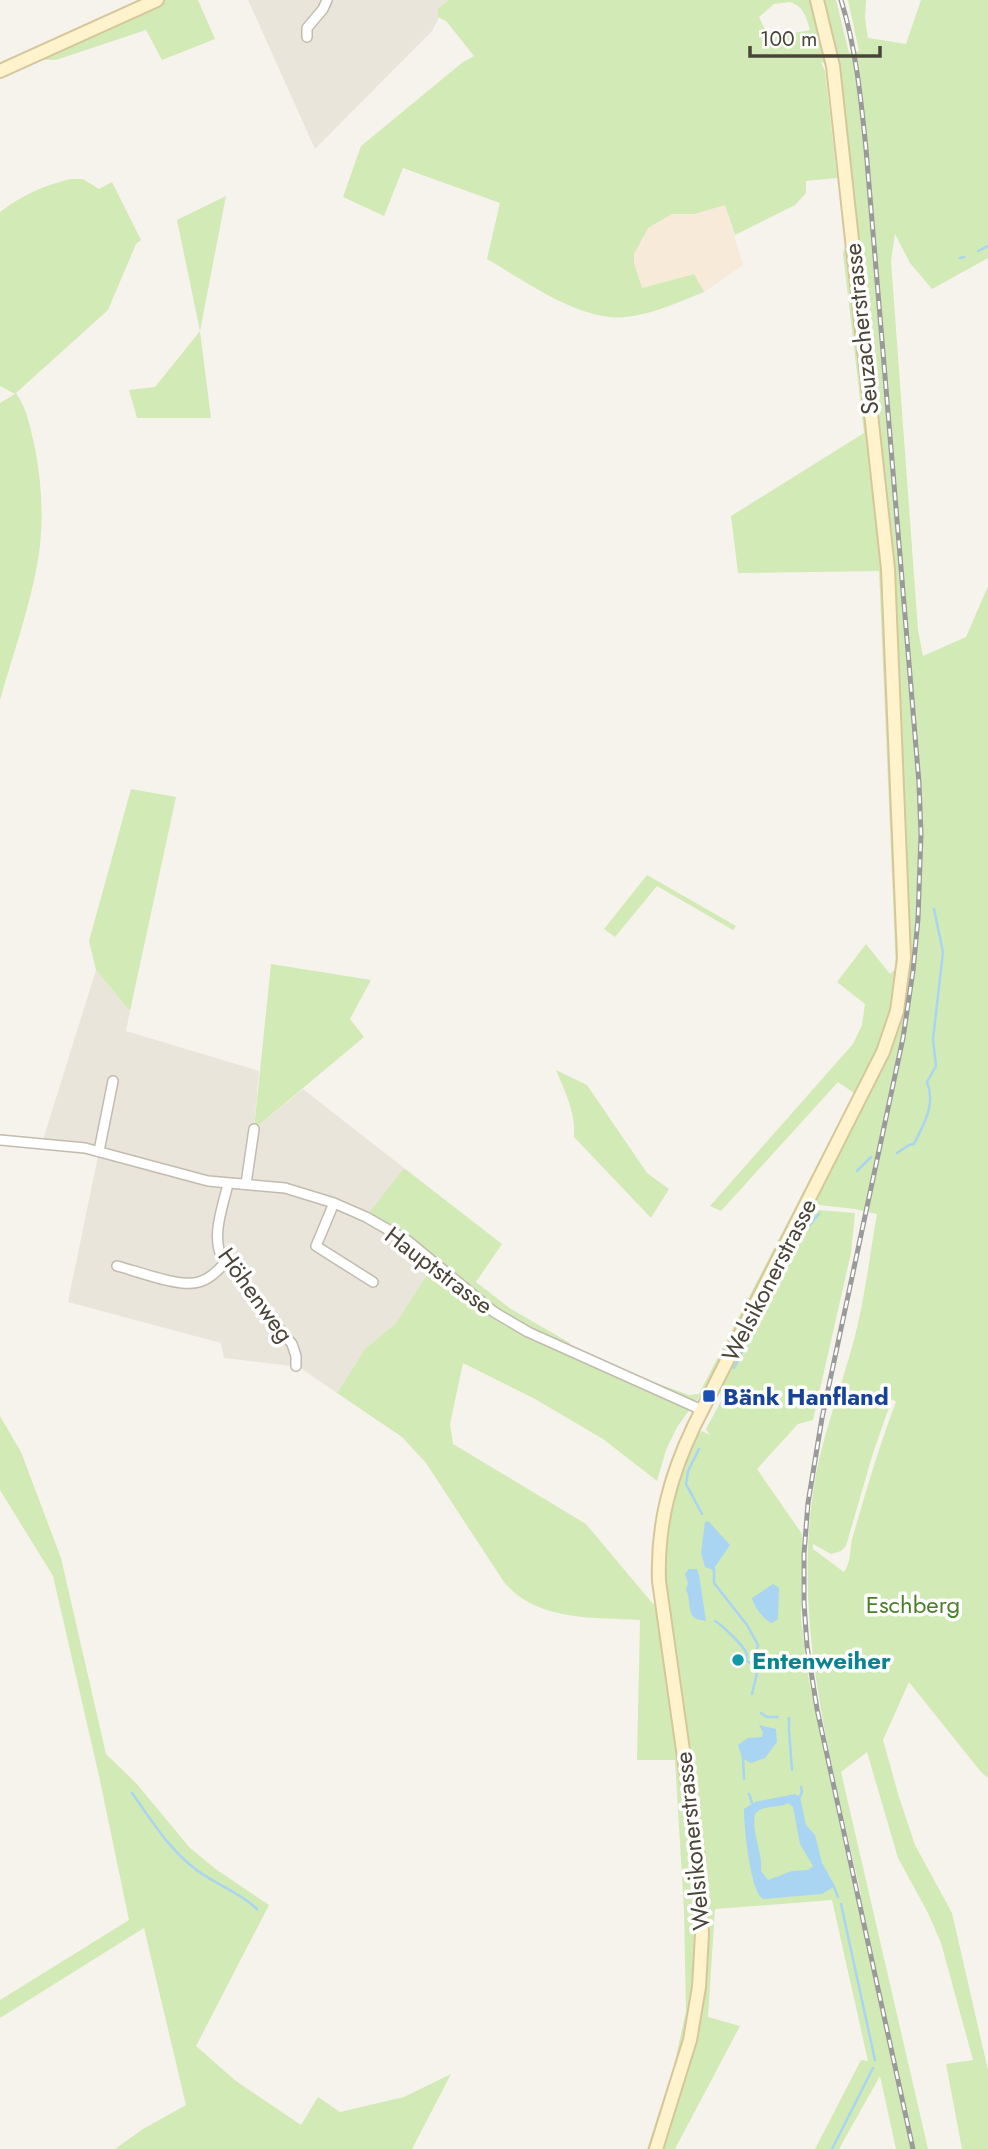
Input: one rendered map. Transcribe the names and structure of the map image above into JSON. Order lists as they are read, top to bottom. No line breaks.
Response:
{"streets":{"main road":["Seuzacherstrasse","Welsikonerstrasse"],"street":["Hauptstrasse","Höhenweg"]},"crossings":[["Seuzacherstrasse","Welsikonerstrasse"],["Hauptstrasse","Welsikonerstrasse"],["Hauptstrasse","Höhenweg"]],"parks":["Eschberg"],"places":{"transit":["Bänk Hanfland"],"other":["Entenweiher"]},"scale_bar":"100 m"}
